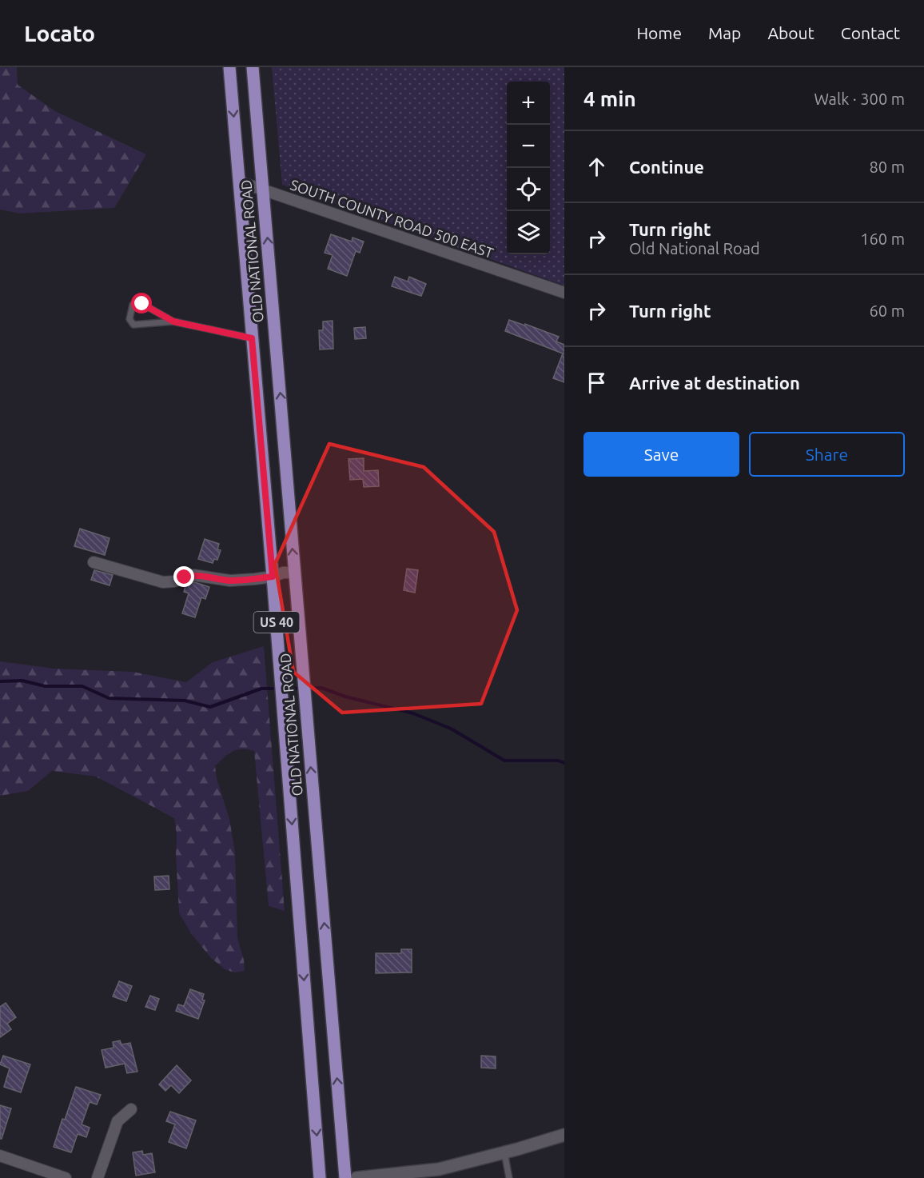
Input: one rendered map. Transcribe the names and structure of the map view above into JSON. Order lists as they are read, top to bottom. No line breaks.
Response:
{"streets":{"main road":["OLD NATIONAL ROAD","US 40"],"street":["SOUTH COUNTY ROAD 500 EAST"]},"crossings":[["SOUTH COUNTY ROAD 500 EAST","OLD NATIONAL ROAD"]],"page":{"header":"Locato","nav":["Home","Map","About","Contact"],"heading":["4 min","Walk · 300 m"],"map_buttons":["+","−"],"list":[["Continue","80 m"],["Turn right","Old National Road","160 m"],["Turn right","60 m"],"Arrive at destination"],"buttons":["Save","Share"]}}
